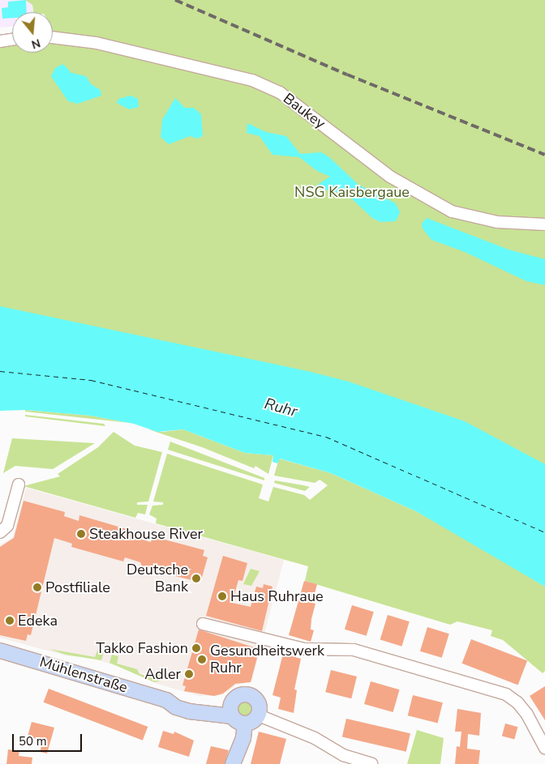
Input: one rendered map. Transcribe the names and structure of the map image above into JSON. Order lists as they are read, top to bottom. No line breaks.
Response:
{"streets":{"main road":["Mühlenstraße"],"street":["Baukey"]},"water":["Ruhr"],"parks":["NSG Kaisbergaue"],"places":["Steakhouse River","Deutsche Bank","Postfiliale","Haus Ruhraue","Edeka","Takko Fashion","Gesundheitswerk Ruhr","Adler"],"scale_bar":"50 m","north":"bottom"}
